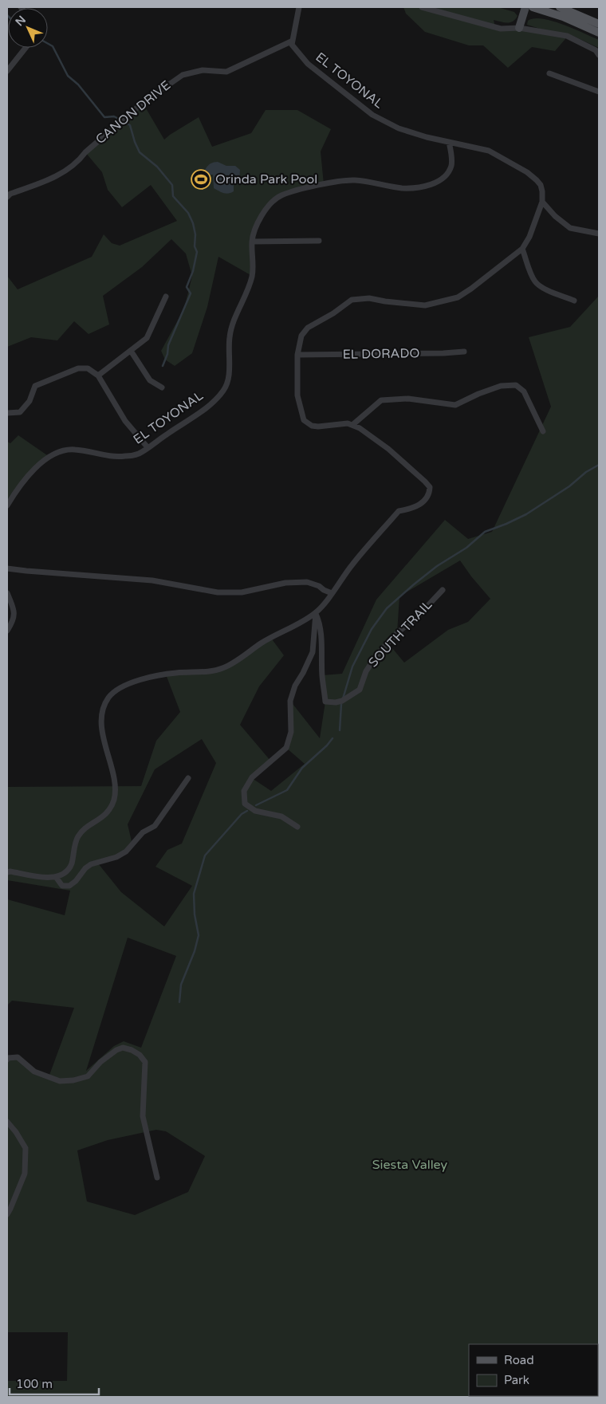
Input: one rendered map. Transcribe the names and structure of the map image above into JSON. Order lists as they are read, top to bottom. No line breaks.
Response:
{"streets":{"street":["EL TOYONAL","CANON DRIVE","EL DORADO","SOUTH TRAIL"]},"crossings":[["EL TOYONAL","CANON DRIVE"]],"parks":["Siesta Valley"],"places":{"sports":["Orinda Park Pool"]},"legend":["Road","Park"],"scale_bar":"100 m","north":"top left"}
